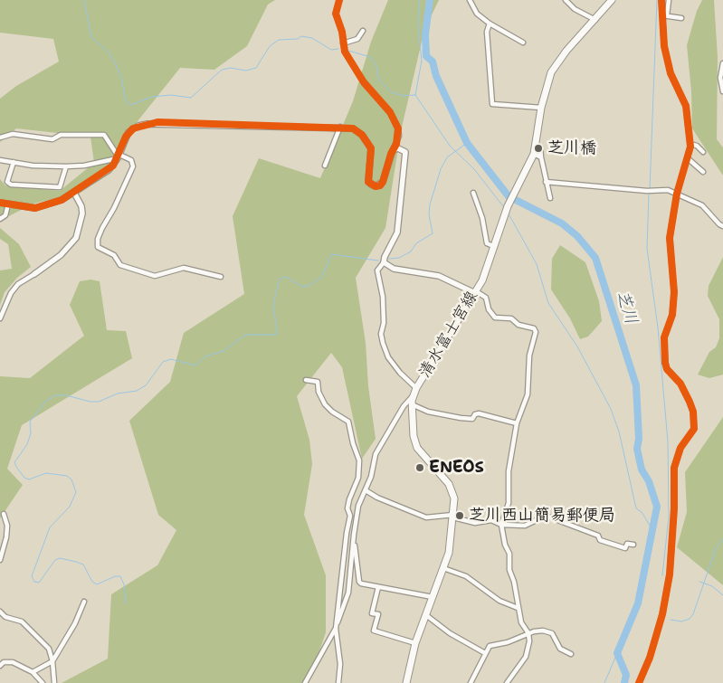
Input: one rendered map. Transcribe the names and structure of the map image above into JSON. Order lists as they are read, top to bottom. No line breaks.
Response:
{"streets":{"main road":["清水富士宮線"]},"water":["芝川"],"places":["芝川橋","ENEOS","芝川西山簡易郵便局"]}
